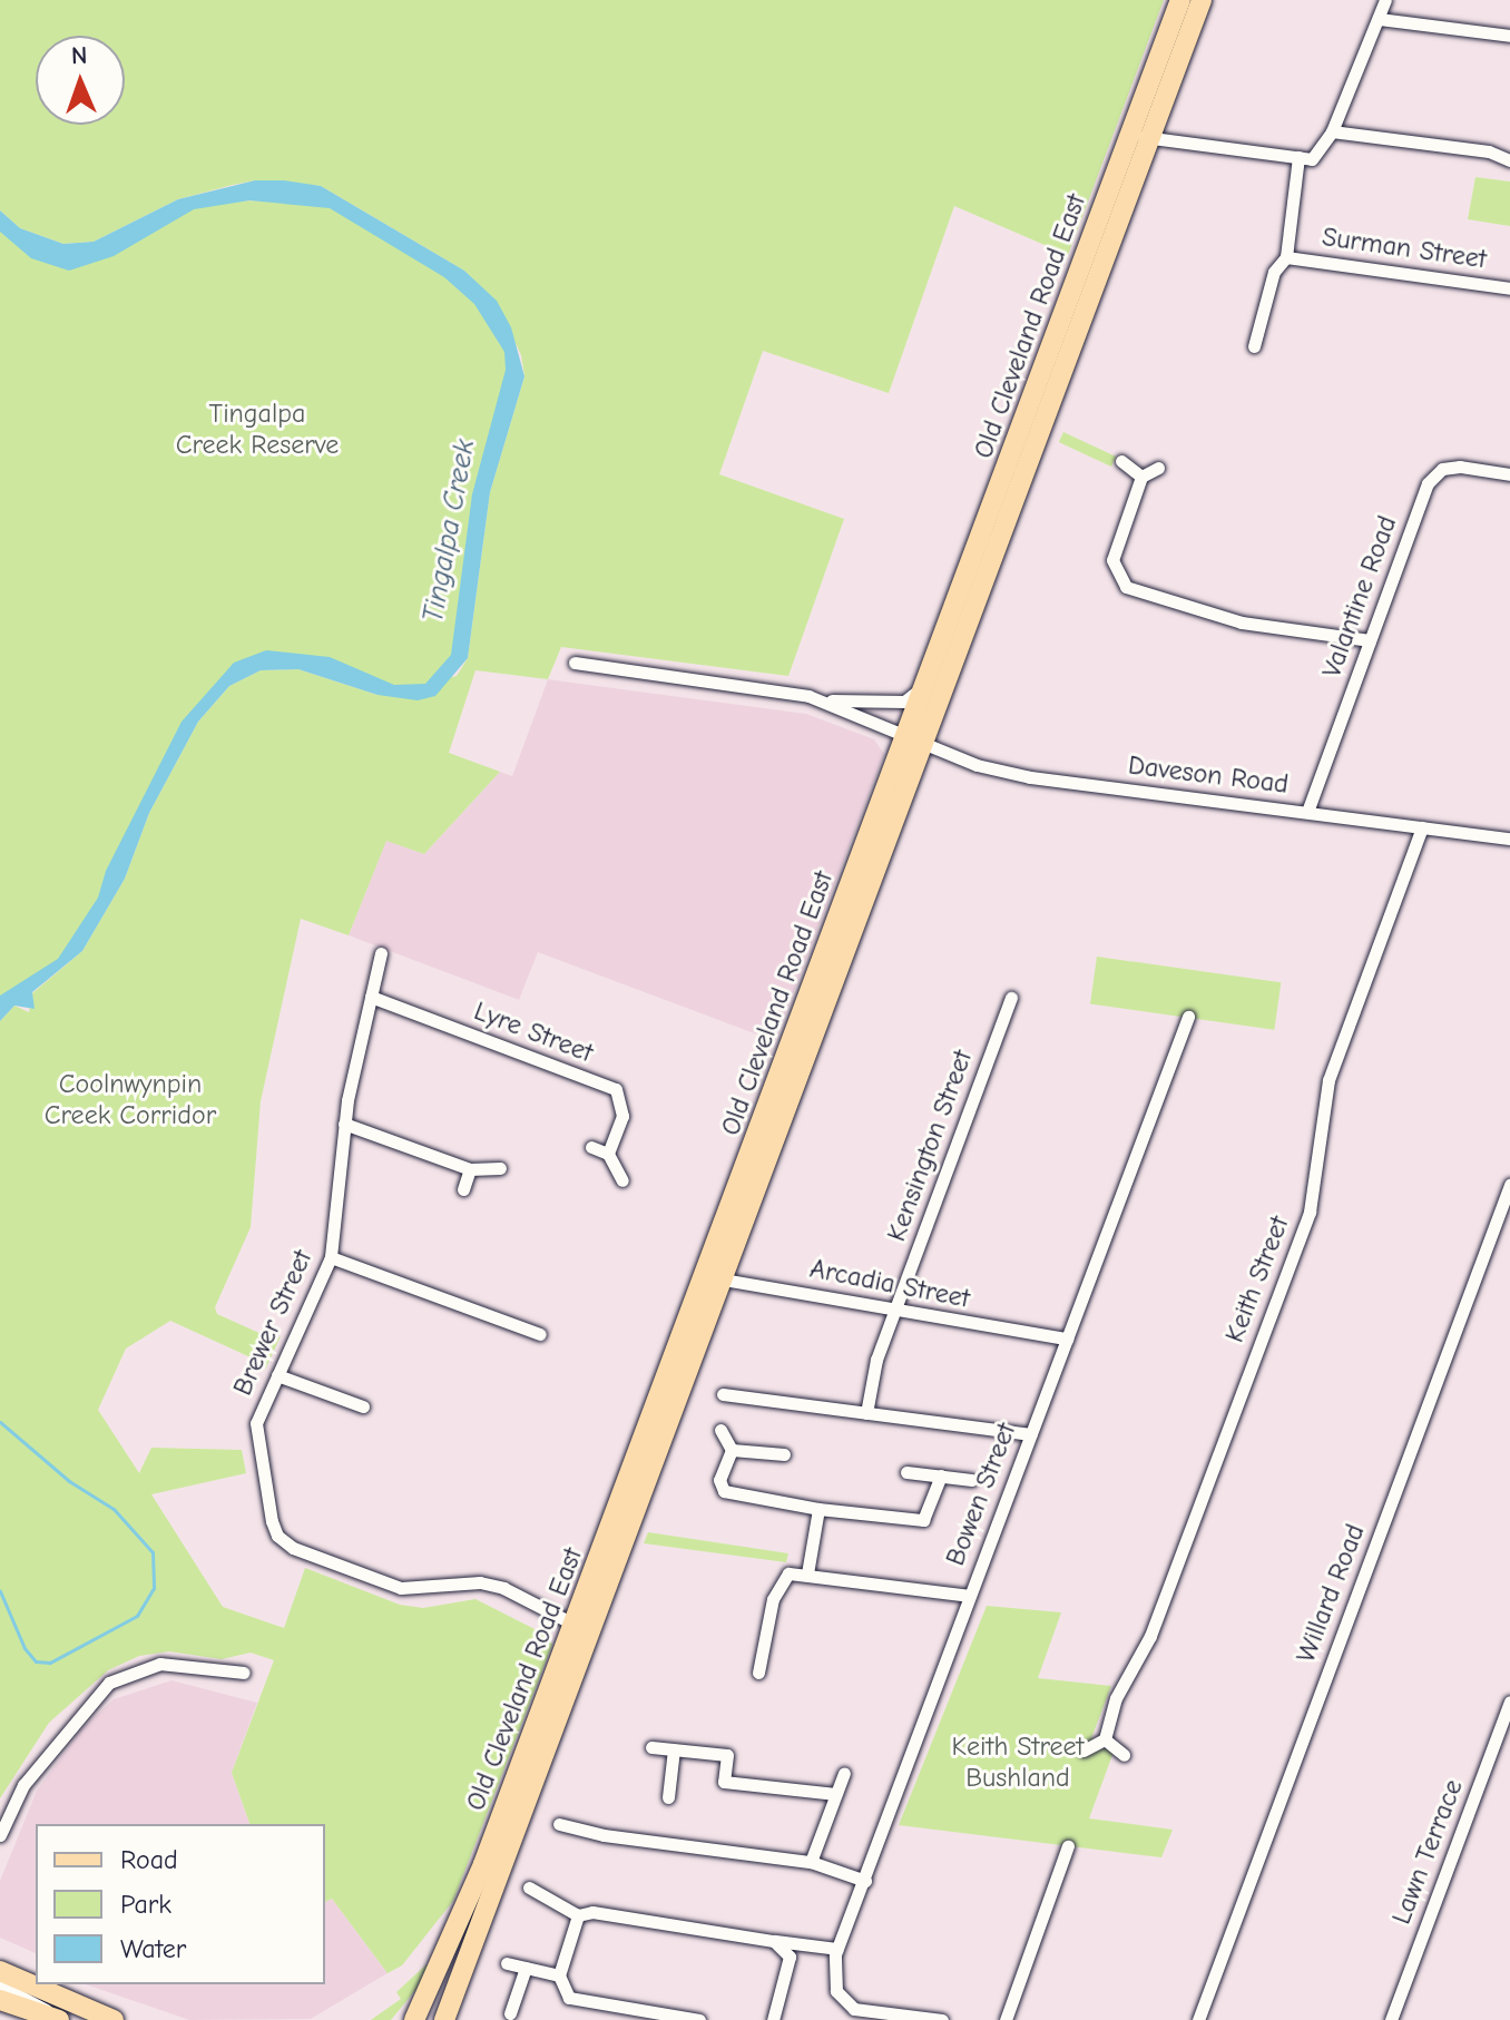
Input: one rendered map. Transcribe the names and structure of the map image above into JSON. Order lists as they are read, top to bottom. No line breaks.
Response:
{"streets":{"main road":["Old Cleveland Road East"],"street":["Surman Street","Valantine Road","Daveson Road","Lyre Street","Kensington Street","Keith Street","Arcadia Street","Brewer Street","Bowen Street","Willard Road","Lawn Terrace"]},"crossings":[["Old Cleveland Road East","Daveson Road"],["Old Cleveland Road East","Arcadia Street"],["Old Cleveland Road East","Brewer Street"],["Valantine Road","Daveson Road"],["Daveson Road","Keith Street"],["Lyre Street","Brewer Street"],["Kensington Street","Arcadia Street"],["Arcadia Street","Bowen Street"]],"water":["Tingalpa Creek"],"parks":["Tingalpa Creek Reserve","Coolnwynpin Creek Corridor","Keith Street Bushland"],"legend":["Road","Park","Water"],"north":"top"}
